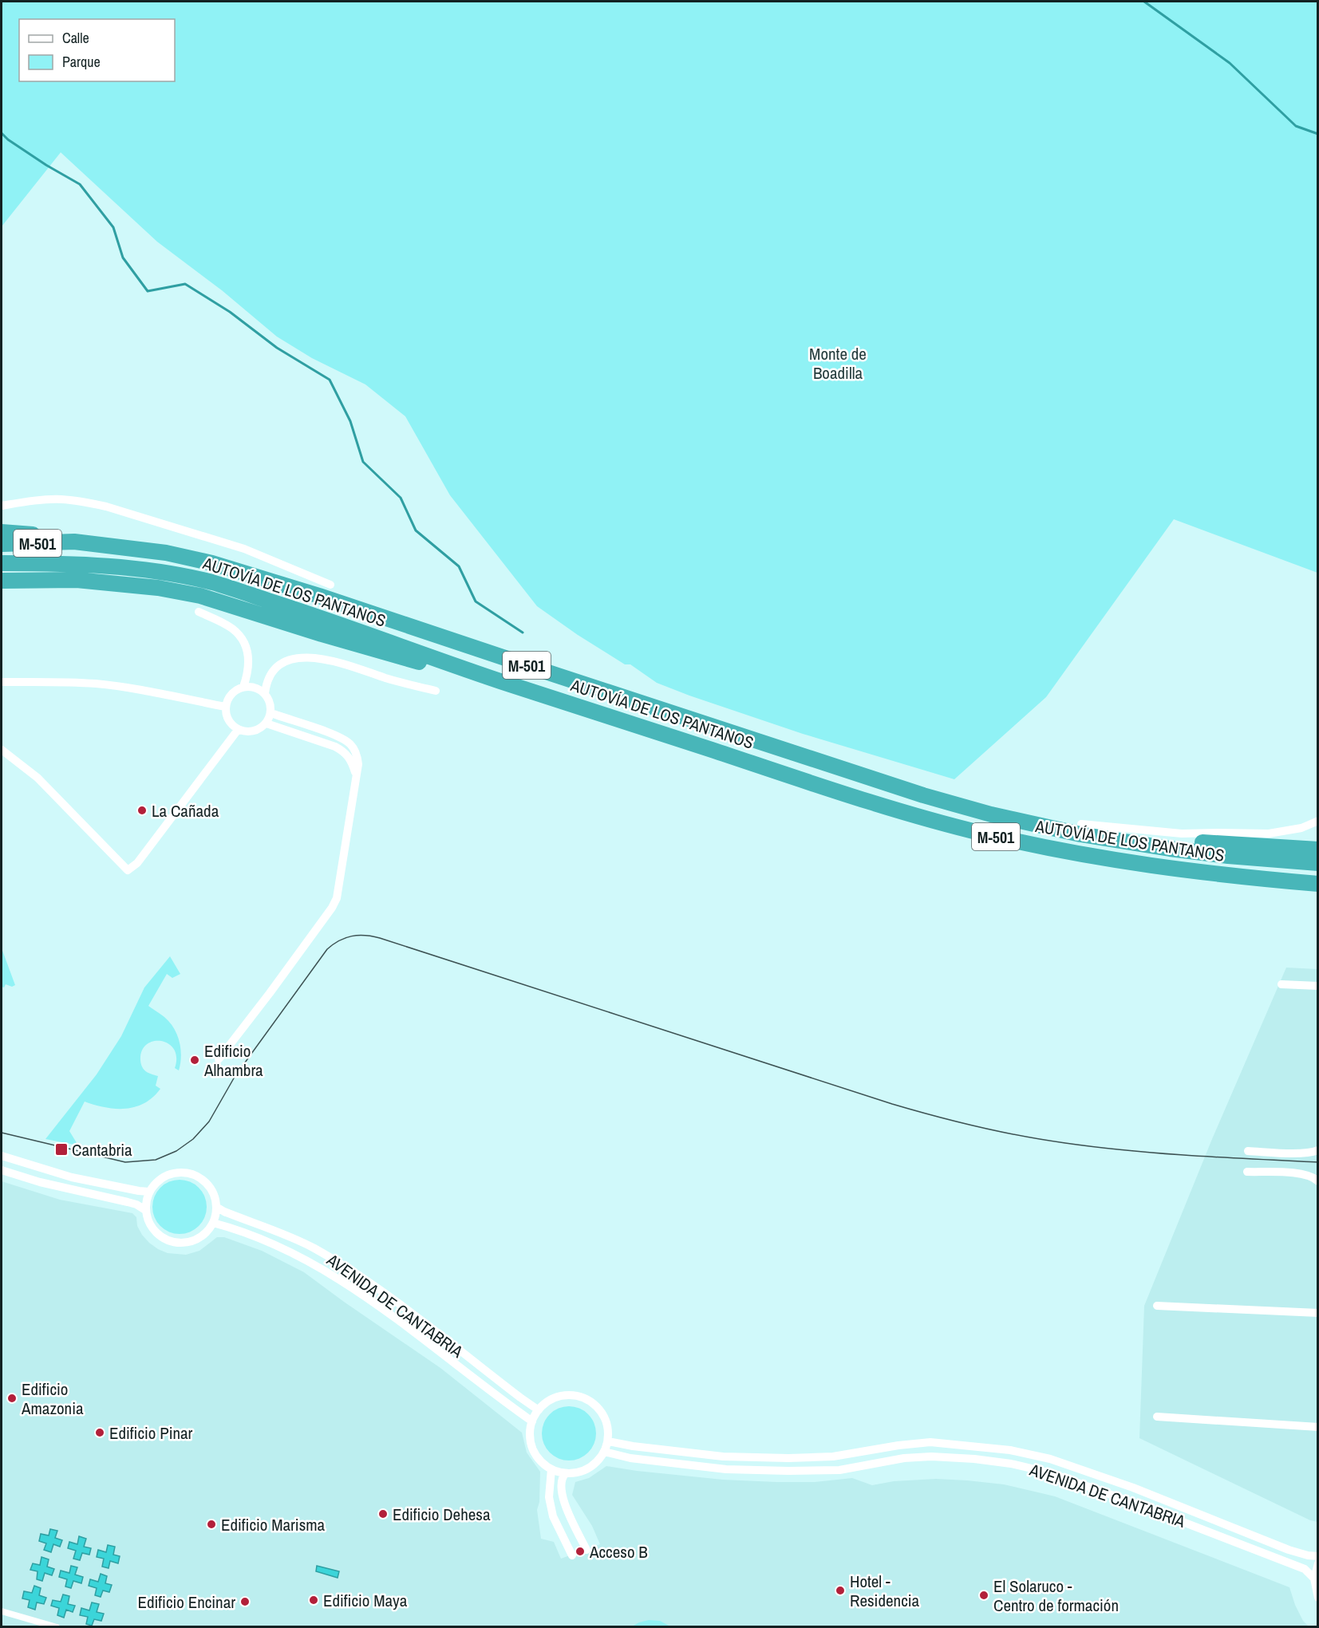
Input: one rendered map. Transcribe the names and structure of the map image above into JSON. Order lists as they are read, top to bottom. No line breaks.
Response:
{"streets":{"highway":["M-501","AUTOVÍA DE LOS PANTANOS"],"street":["AVENIDA DE CANTABRIA"]},"parks":["Monte de Boadilla"],"places":{"other":["La Cañada","Edificio Alhambra","Edificio Amazonia","Edificio Pinar","Edificio Dehesa","Edificio Marisma","Acceso B","Hotel - Residencia","El Solaruco - Centro de formación","Edificio Maya","Edificio Encinar"],"transit":["Cantabria"]},"legend":["Calle","Parque"]}
